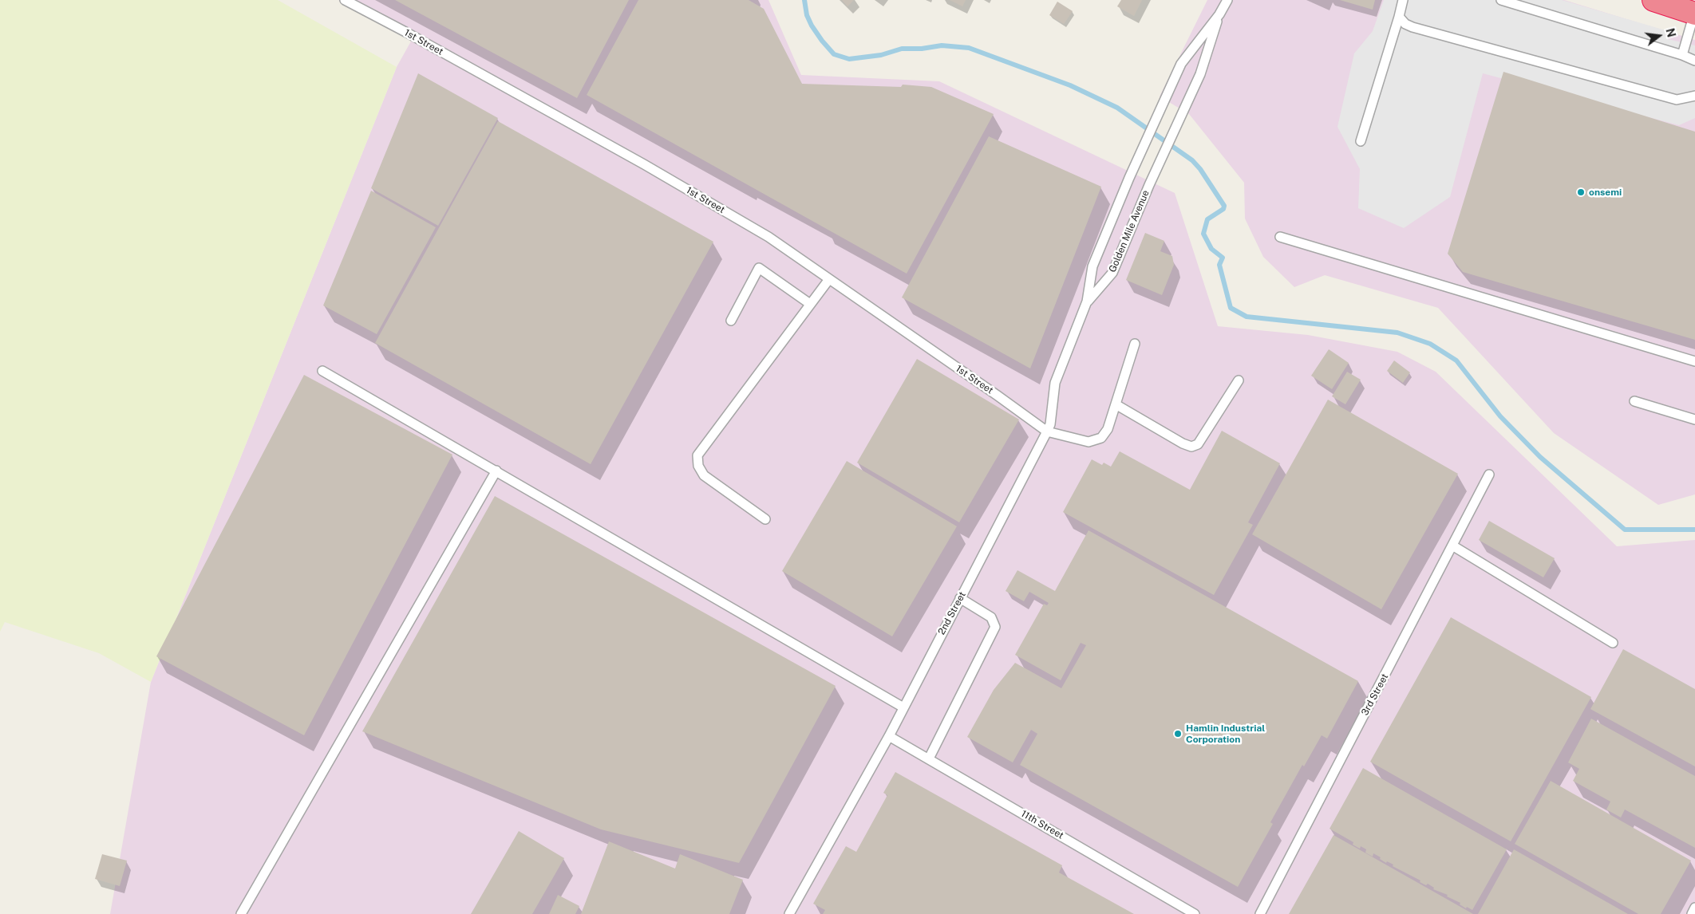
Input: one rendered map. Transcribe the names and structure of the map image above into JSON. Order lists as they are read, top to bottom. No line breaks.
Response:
{"streets":{"lane":["1st Street","Golden Mile Avenue","2nd Street","3rd Street","11th Street"]},"crossings":[["1st Street","2nd Street"],["Golden Mile Avenue","2nd Street"],["2nd Street","11th Street"]],"places":["onsemi","Hamlin Industrial Corporation"],"north":"right"}
